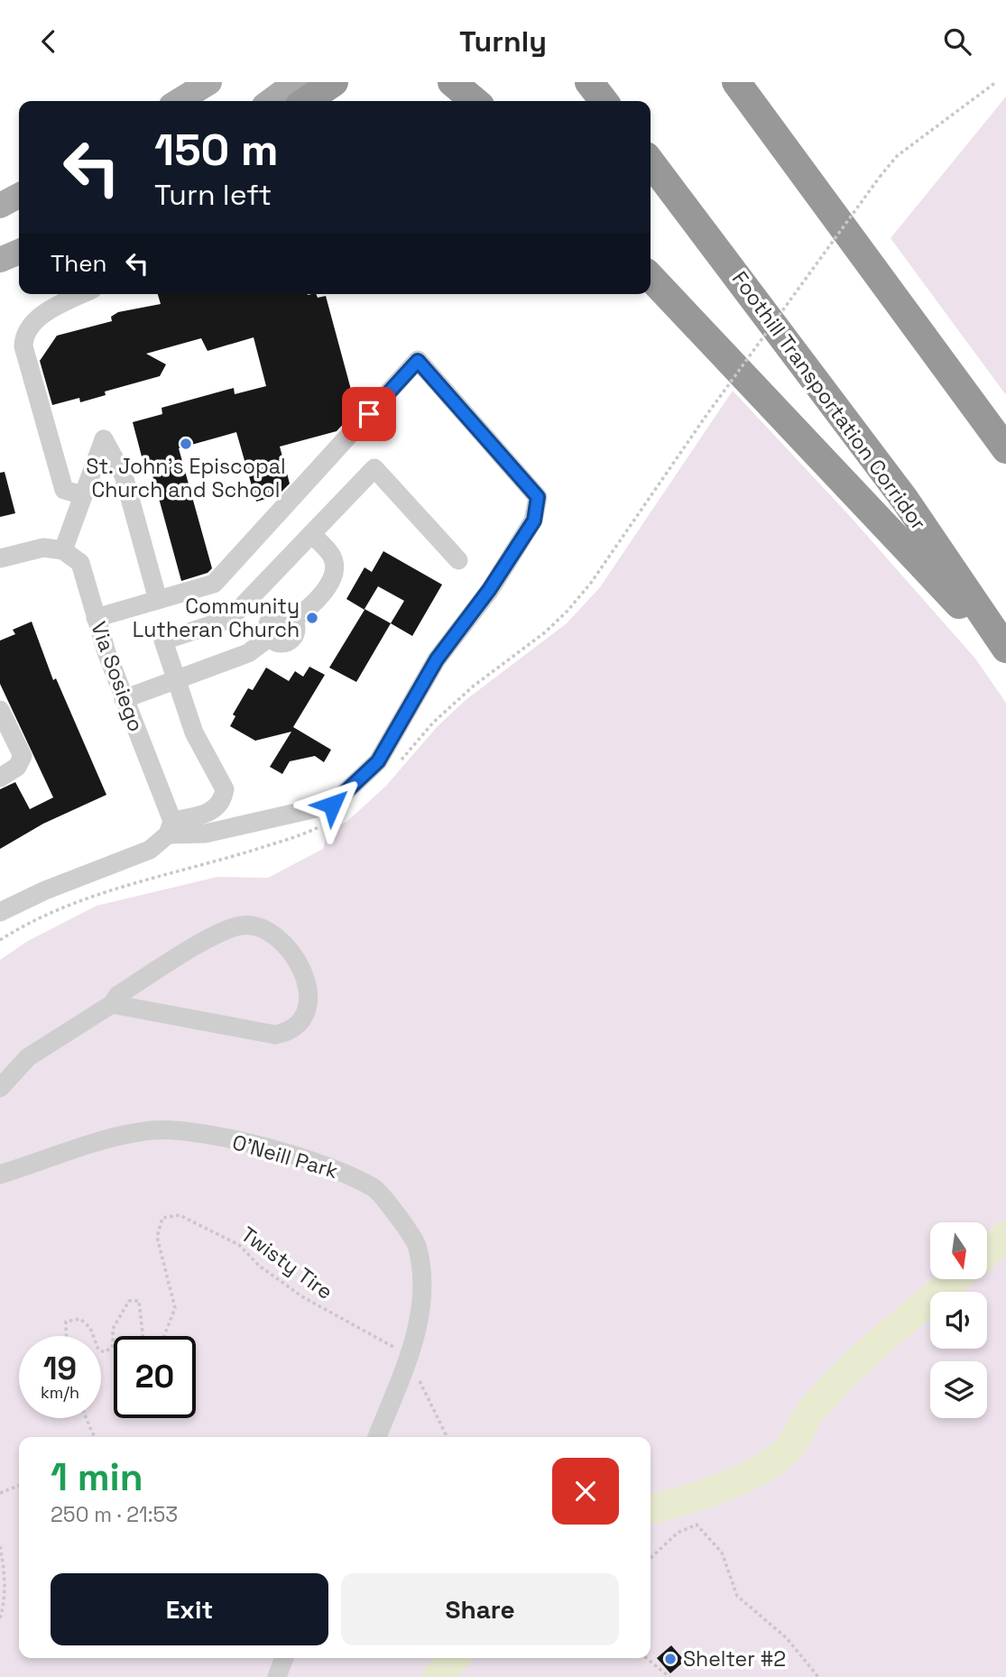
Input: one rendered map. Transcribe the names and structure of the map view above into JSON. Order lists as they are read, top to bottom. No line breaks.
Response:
{"streets":{"highway":["Foothill Transportation Corridor"],"street":["Via Sosiego","O'Neill Park"],"path":["Twisty Tire"]},"crossings":[["O'Neill Park","Twisty Tire"]],"places":["St. John's Episcopal Church and School","Community Lutheran Church","Shelter #2"],"north":"bottom","page":{"header":"Turnly","turn":["150 m","Turn left"],"then":"Then","speed":"19 km/h","limit":"20","heading":["1 min","250 m · 21:53"],"buttons":["Exit","Share"]}}
